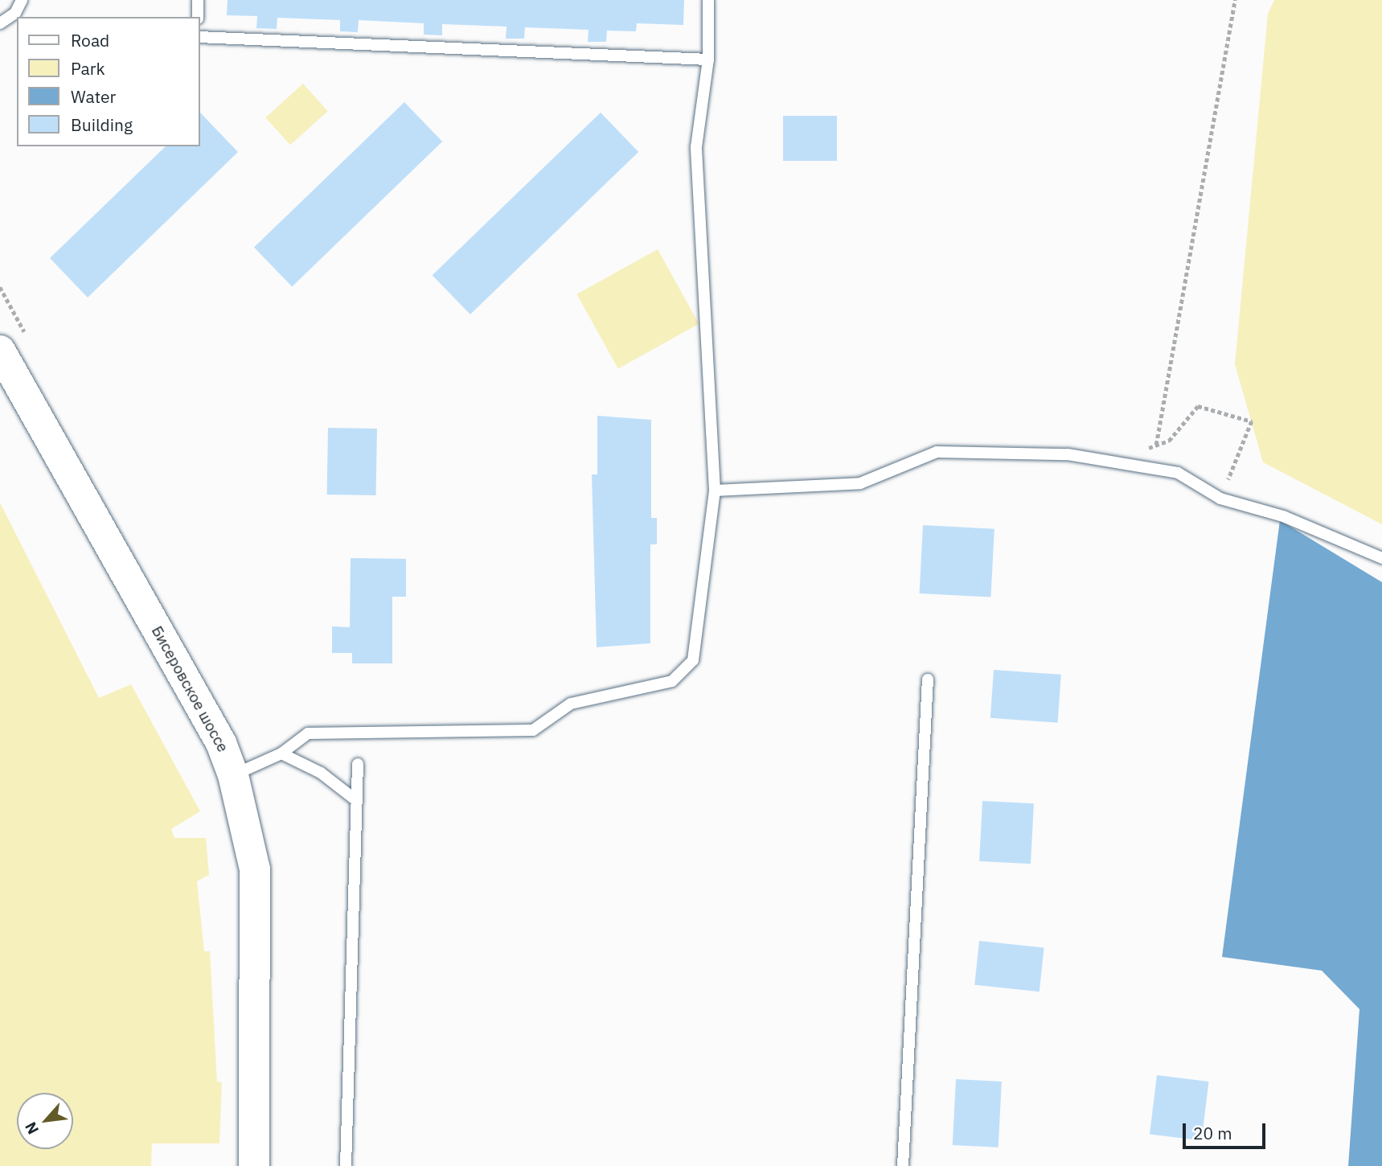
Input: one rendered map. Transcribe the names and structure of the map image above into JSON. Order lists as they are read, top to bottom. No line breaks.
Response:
{"streets":{"main road":["Бисеровское шоссе"]},"legend":["Road","Park","Water","Building"],"scale_bar":"20 m","north":"bottom left"}
